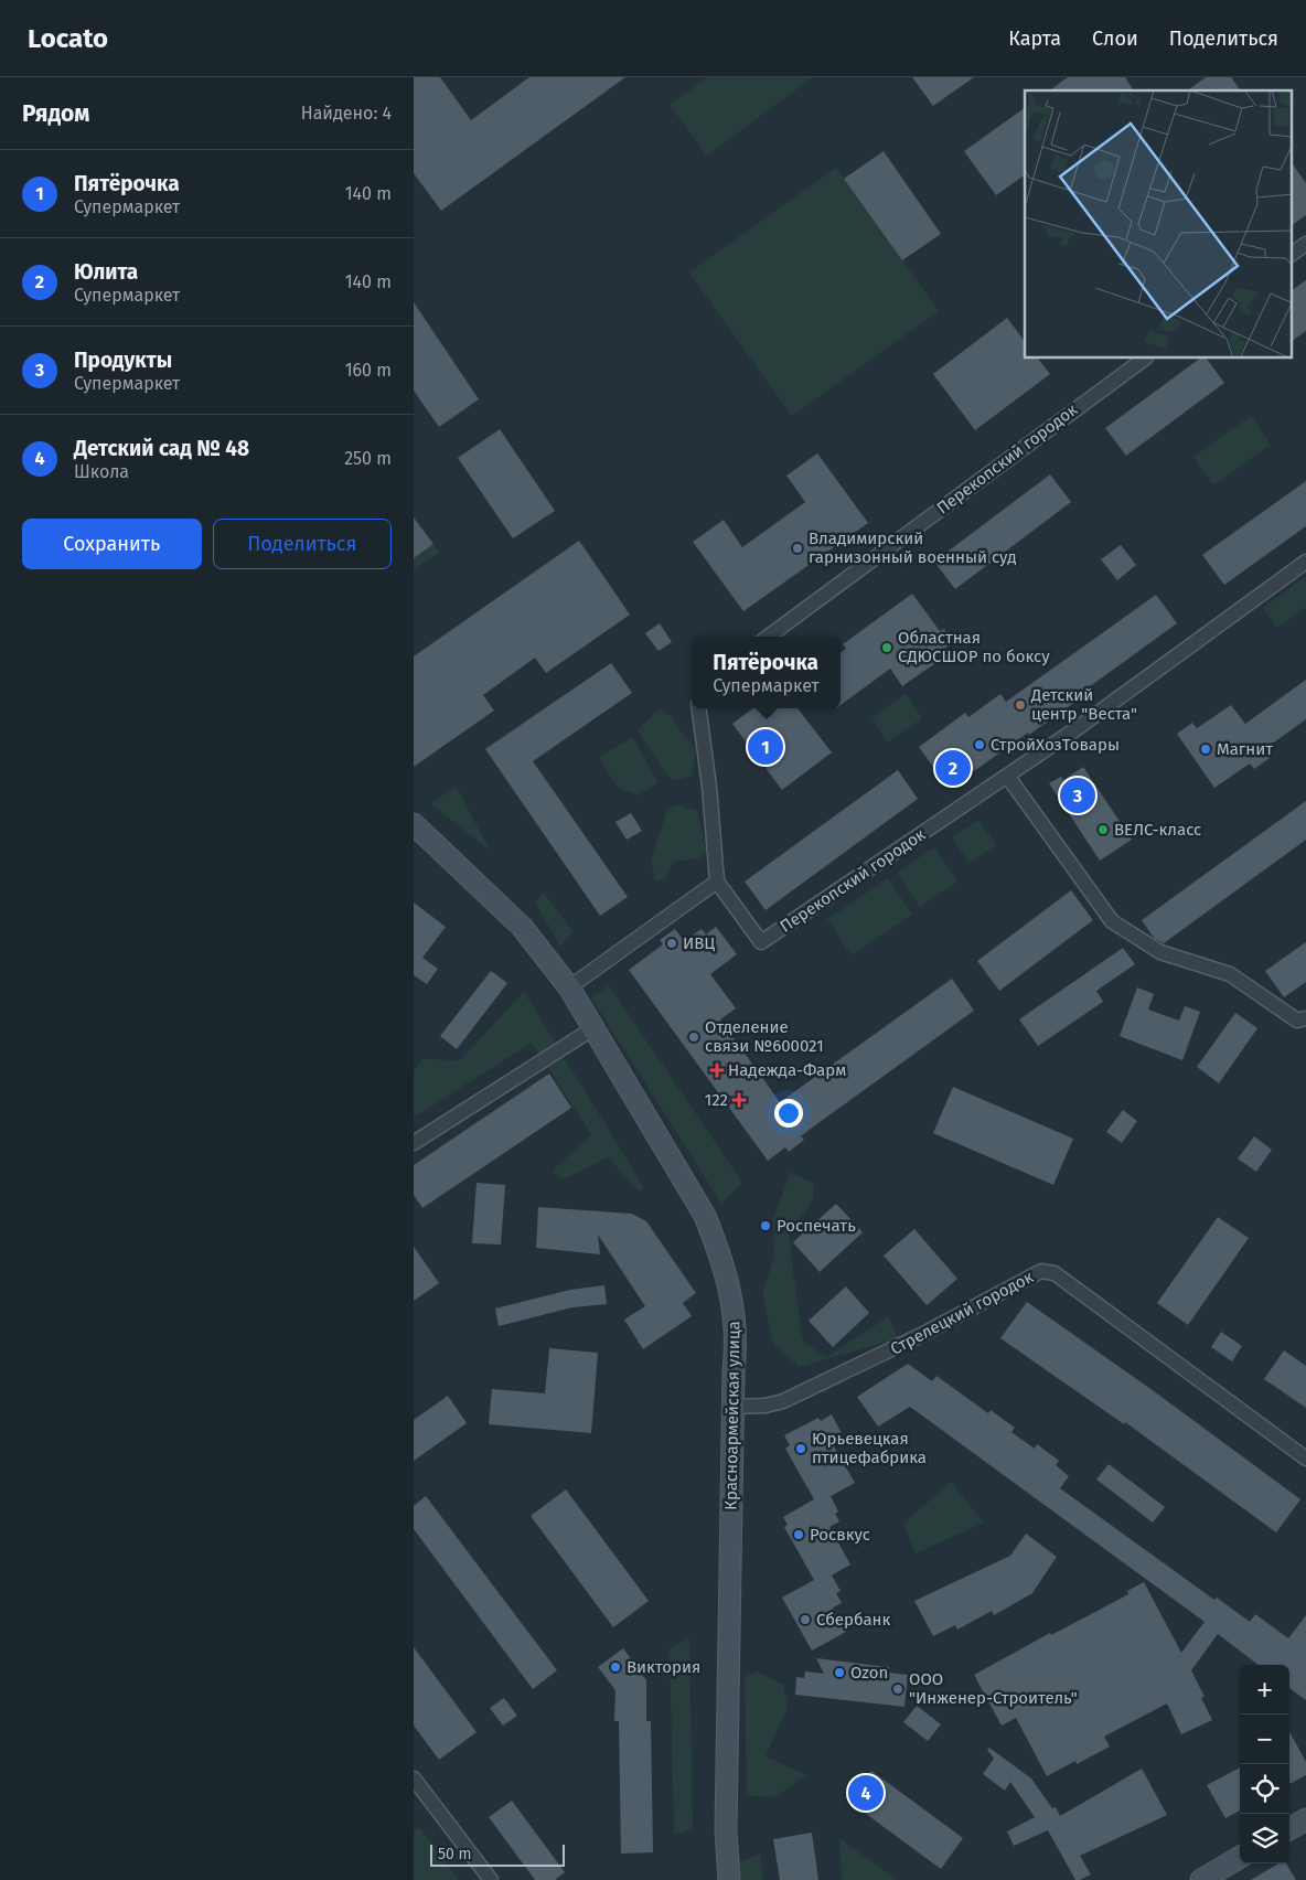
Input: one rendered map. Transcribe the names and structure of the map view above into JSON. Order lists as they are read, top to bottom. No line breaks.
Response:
{"streets":{"street":["Перекопский городок","Стрелецкий городок","Красноармейская улица"]},"crossings":[["Стрелецкий городок","Красноармейская улица"]],"places":{"other":["Владимирский гарнизонный военный суд","Областная СДЮСШОР по боксу","Детский центр \"Веста\"","СтройХозТовары","Магнит","ВЕЛС-класс","ИВЦ","Отделение связи №600021","Роспечать","Юрьевецкая птицефабрика","Росвкус","Сбербанк","Виктория","Ozon","ООО \"Инженер-Строитель\""],"health":["Надежда-Фарм","122"]},"scale_bar":"50 m","page":{"header":"Locato","nav":["Карта","Слои","Поделиться"],"heading":["Рядом","Найдено: 4"],"list":[{"mark":"1","name":"Пятёрочка","note":"Супермаркет","value":"140 m"},{"mark":"2","name":"Юлита","note":"Супермаркет","value":"140 m"},{"mark":"3","name":"Продукты","note":"Супермаркет","value":"160 m"},{"mark":"4","name":"Детский сад № 48","note":"Школа","value":"250 m"}],"buttons":["Сохранить","Поделиться"],"popup":["Пятёрочка","Супермаркет"],"pins":["1","2","3","4"],"map_buttons":["+","−"],"scale":"50 m"}}
